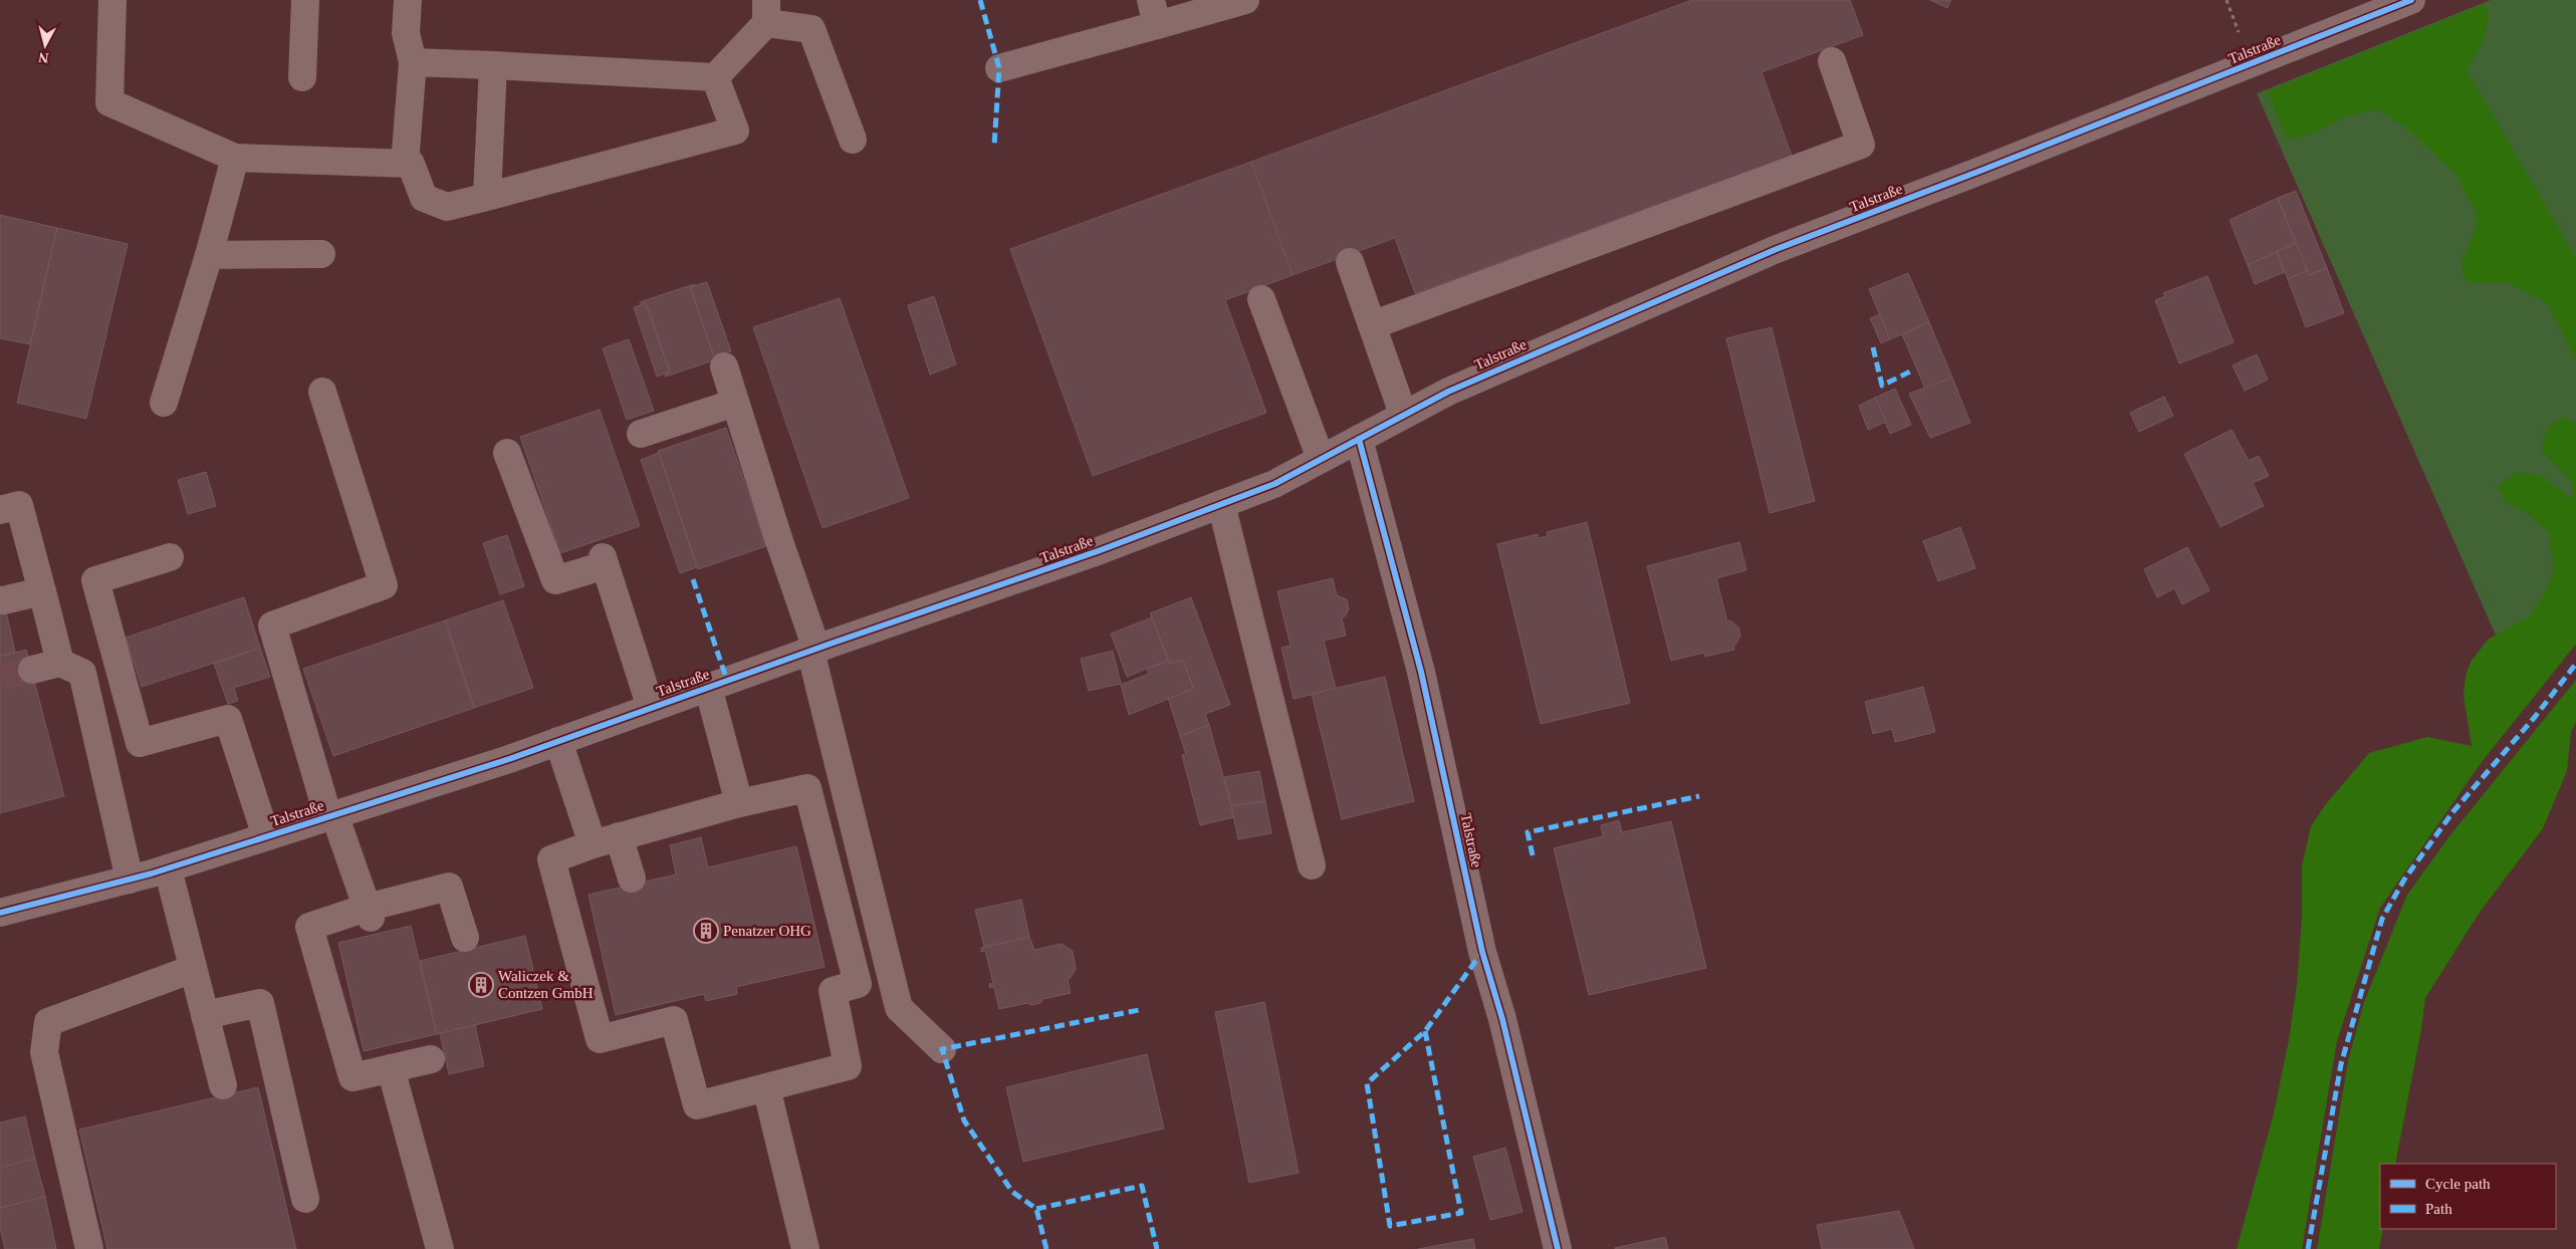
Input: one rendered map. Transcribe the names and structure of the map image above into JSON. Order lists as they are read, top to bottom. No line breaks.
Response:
{"streets":{"street":["Talstraße"]},"places":{"building":["Penatzer OHG","Waliczek & Contzen GmbH"]},"legend":["Cycle path","Path"],"north":"bottom"}
